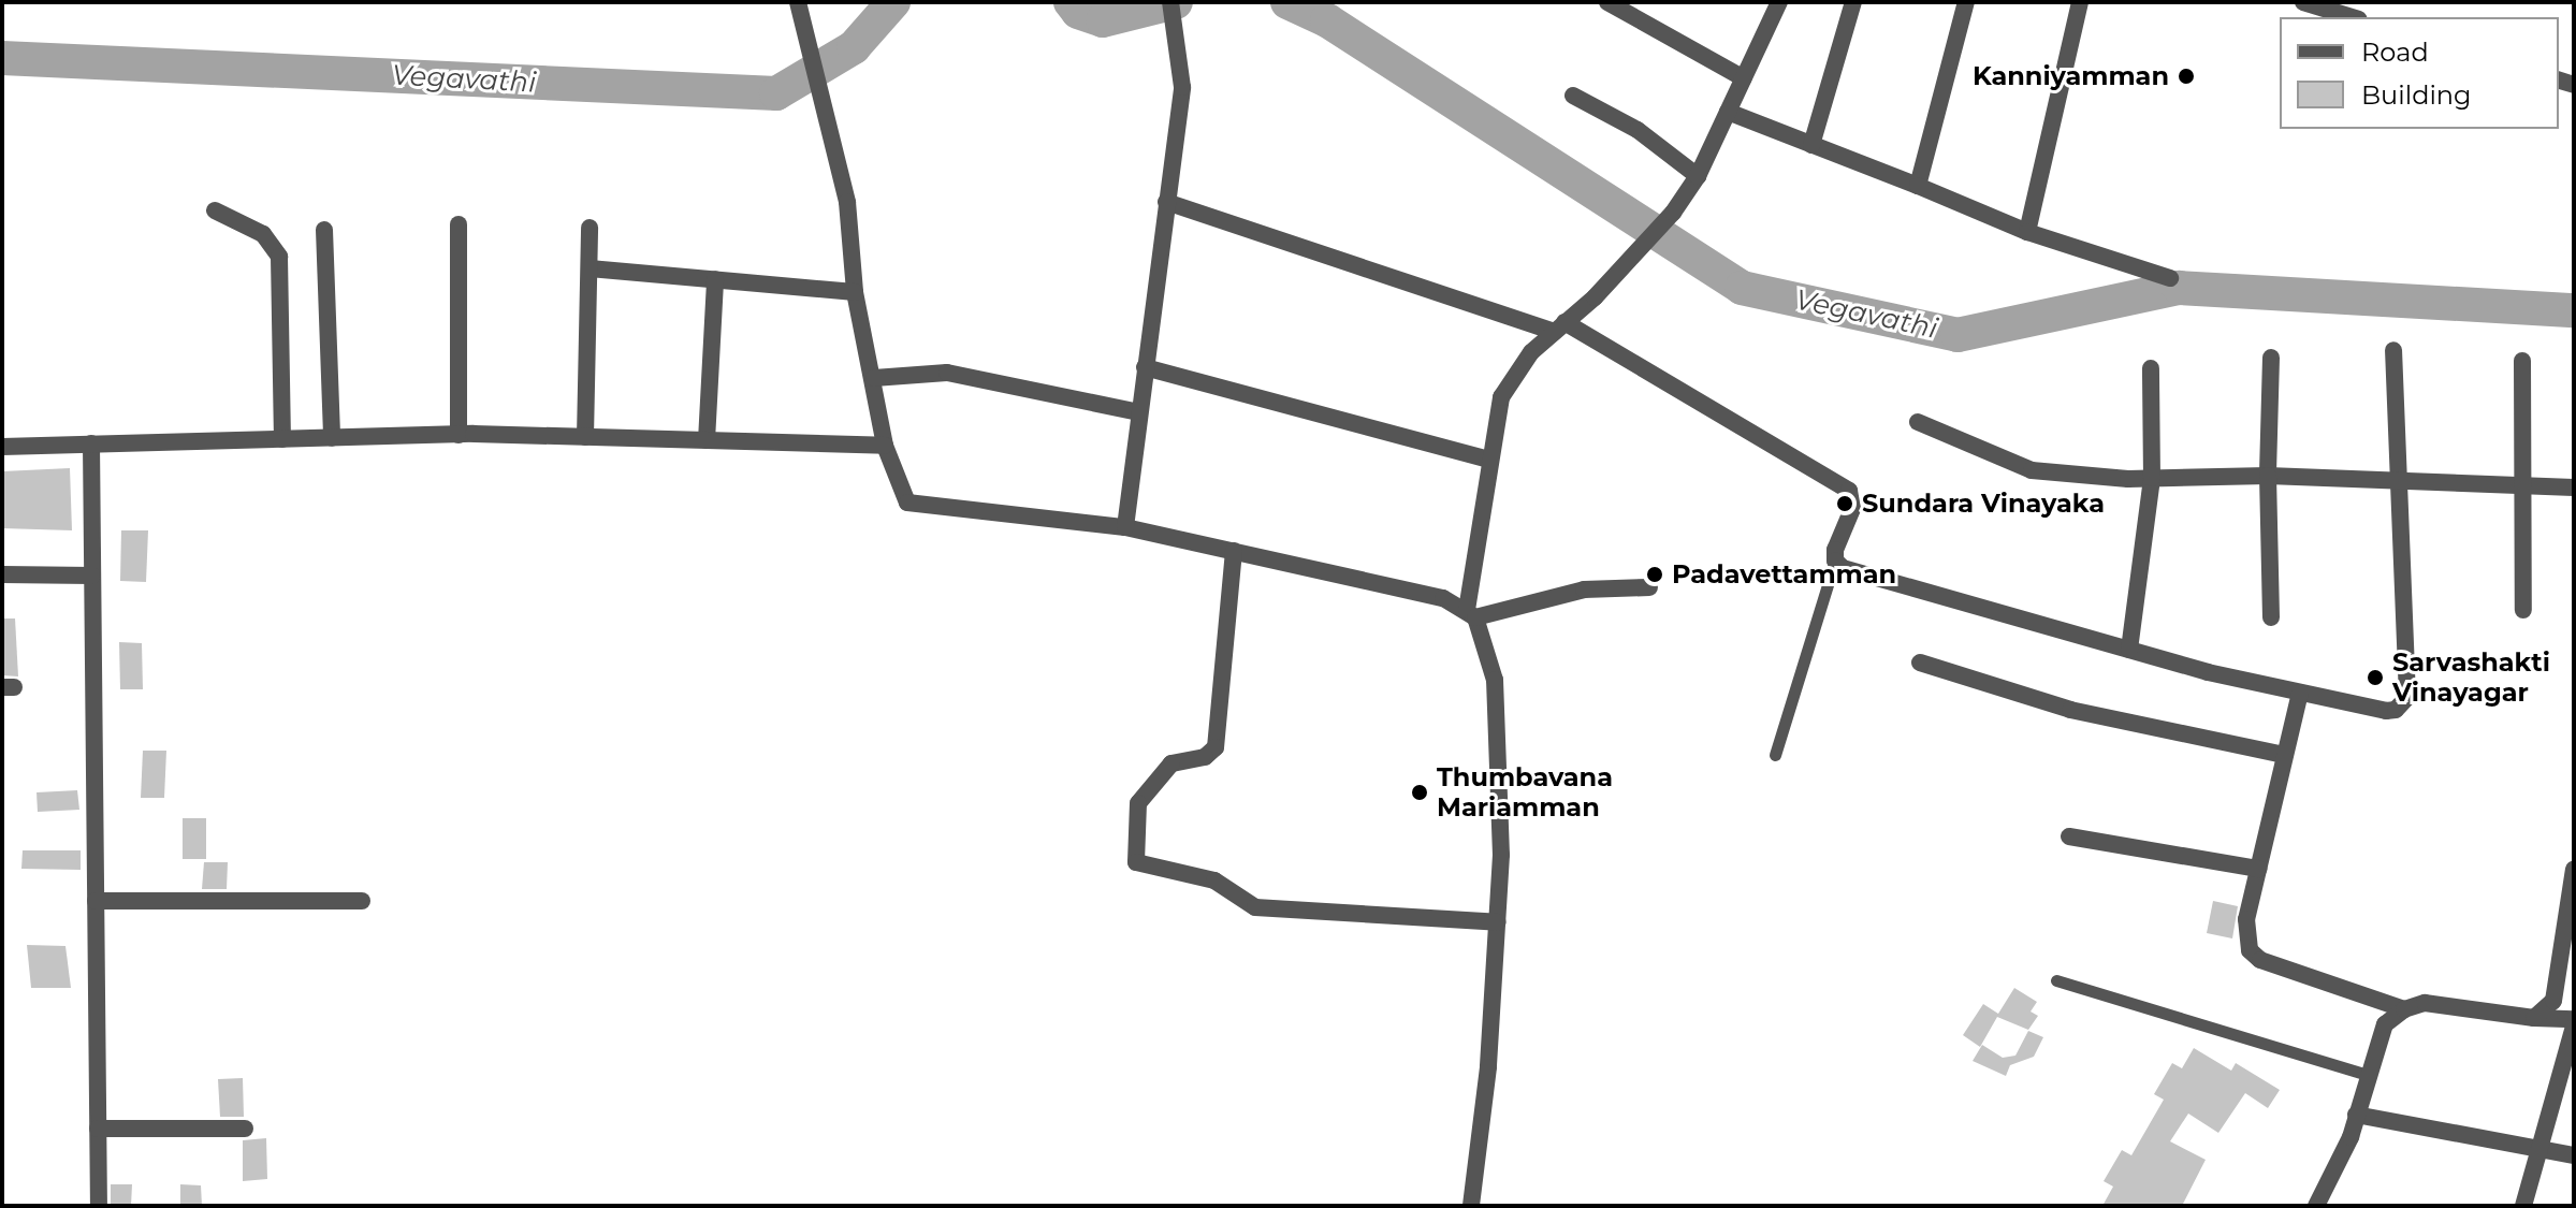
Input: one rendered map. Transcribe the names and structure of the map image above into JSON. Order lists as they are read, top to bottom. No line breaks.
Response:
{"water":["Vegavathi"],"places":["Kanniyamman","Sundara Vinayaka","Padavettamman","Sarvashakti Vinayagar","Thumbavana Mariamman"],"legend":["Road","Building"]}
